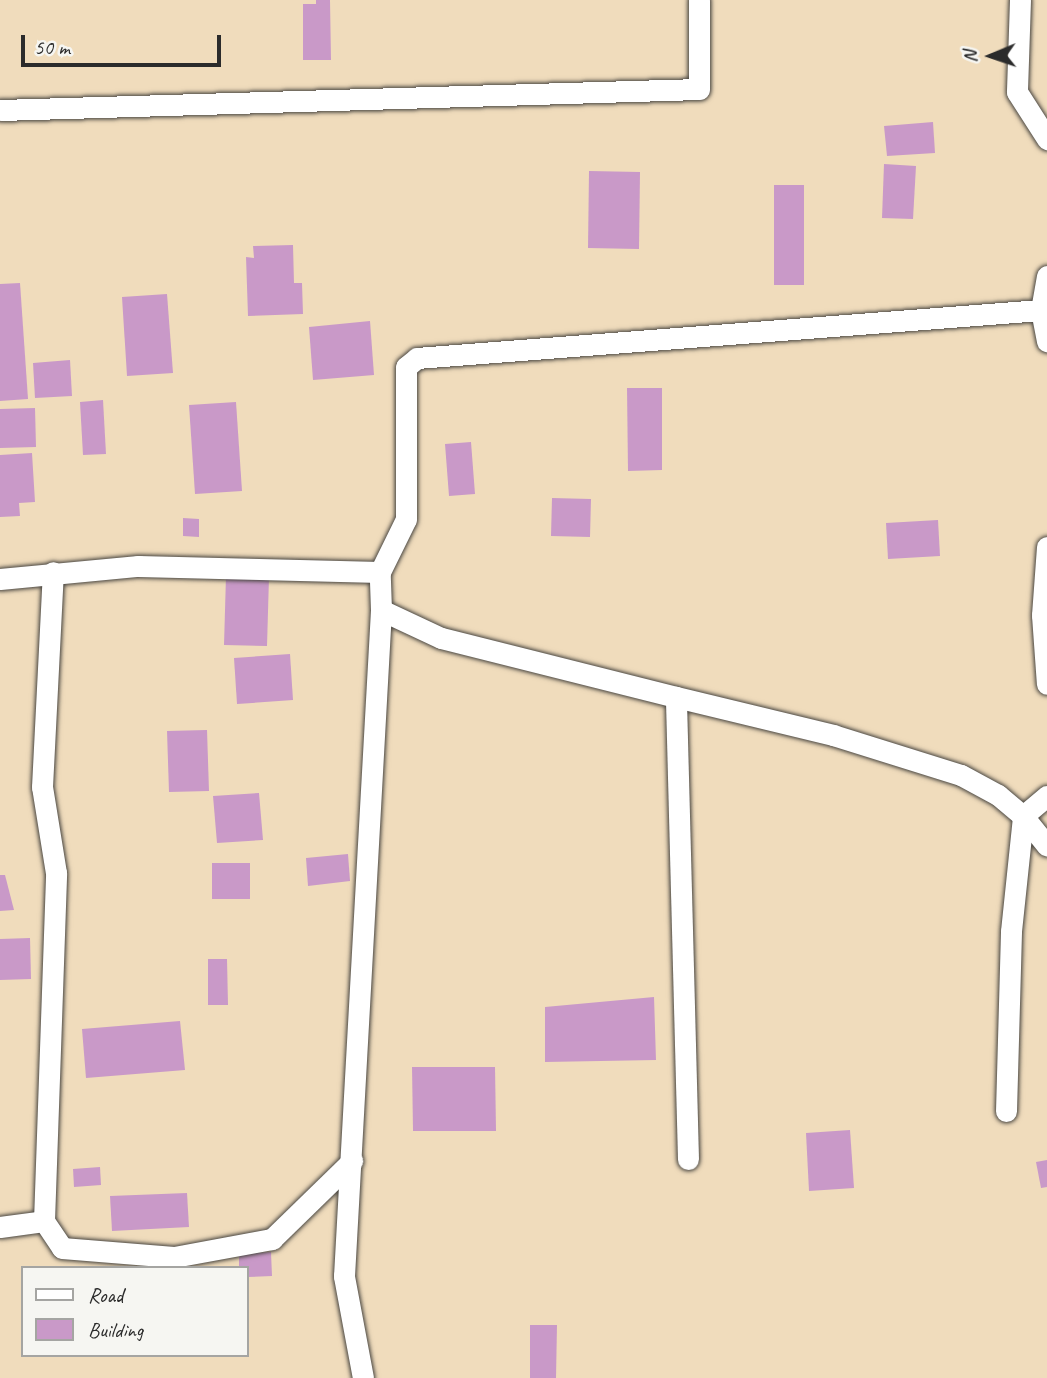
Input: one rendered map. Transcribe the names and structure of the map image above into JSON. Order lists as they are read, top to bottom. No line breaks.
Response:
{"legend":["Road","Building"],"scale_bar":"50 m","north":"left"}
